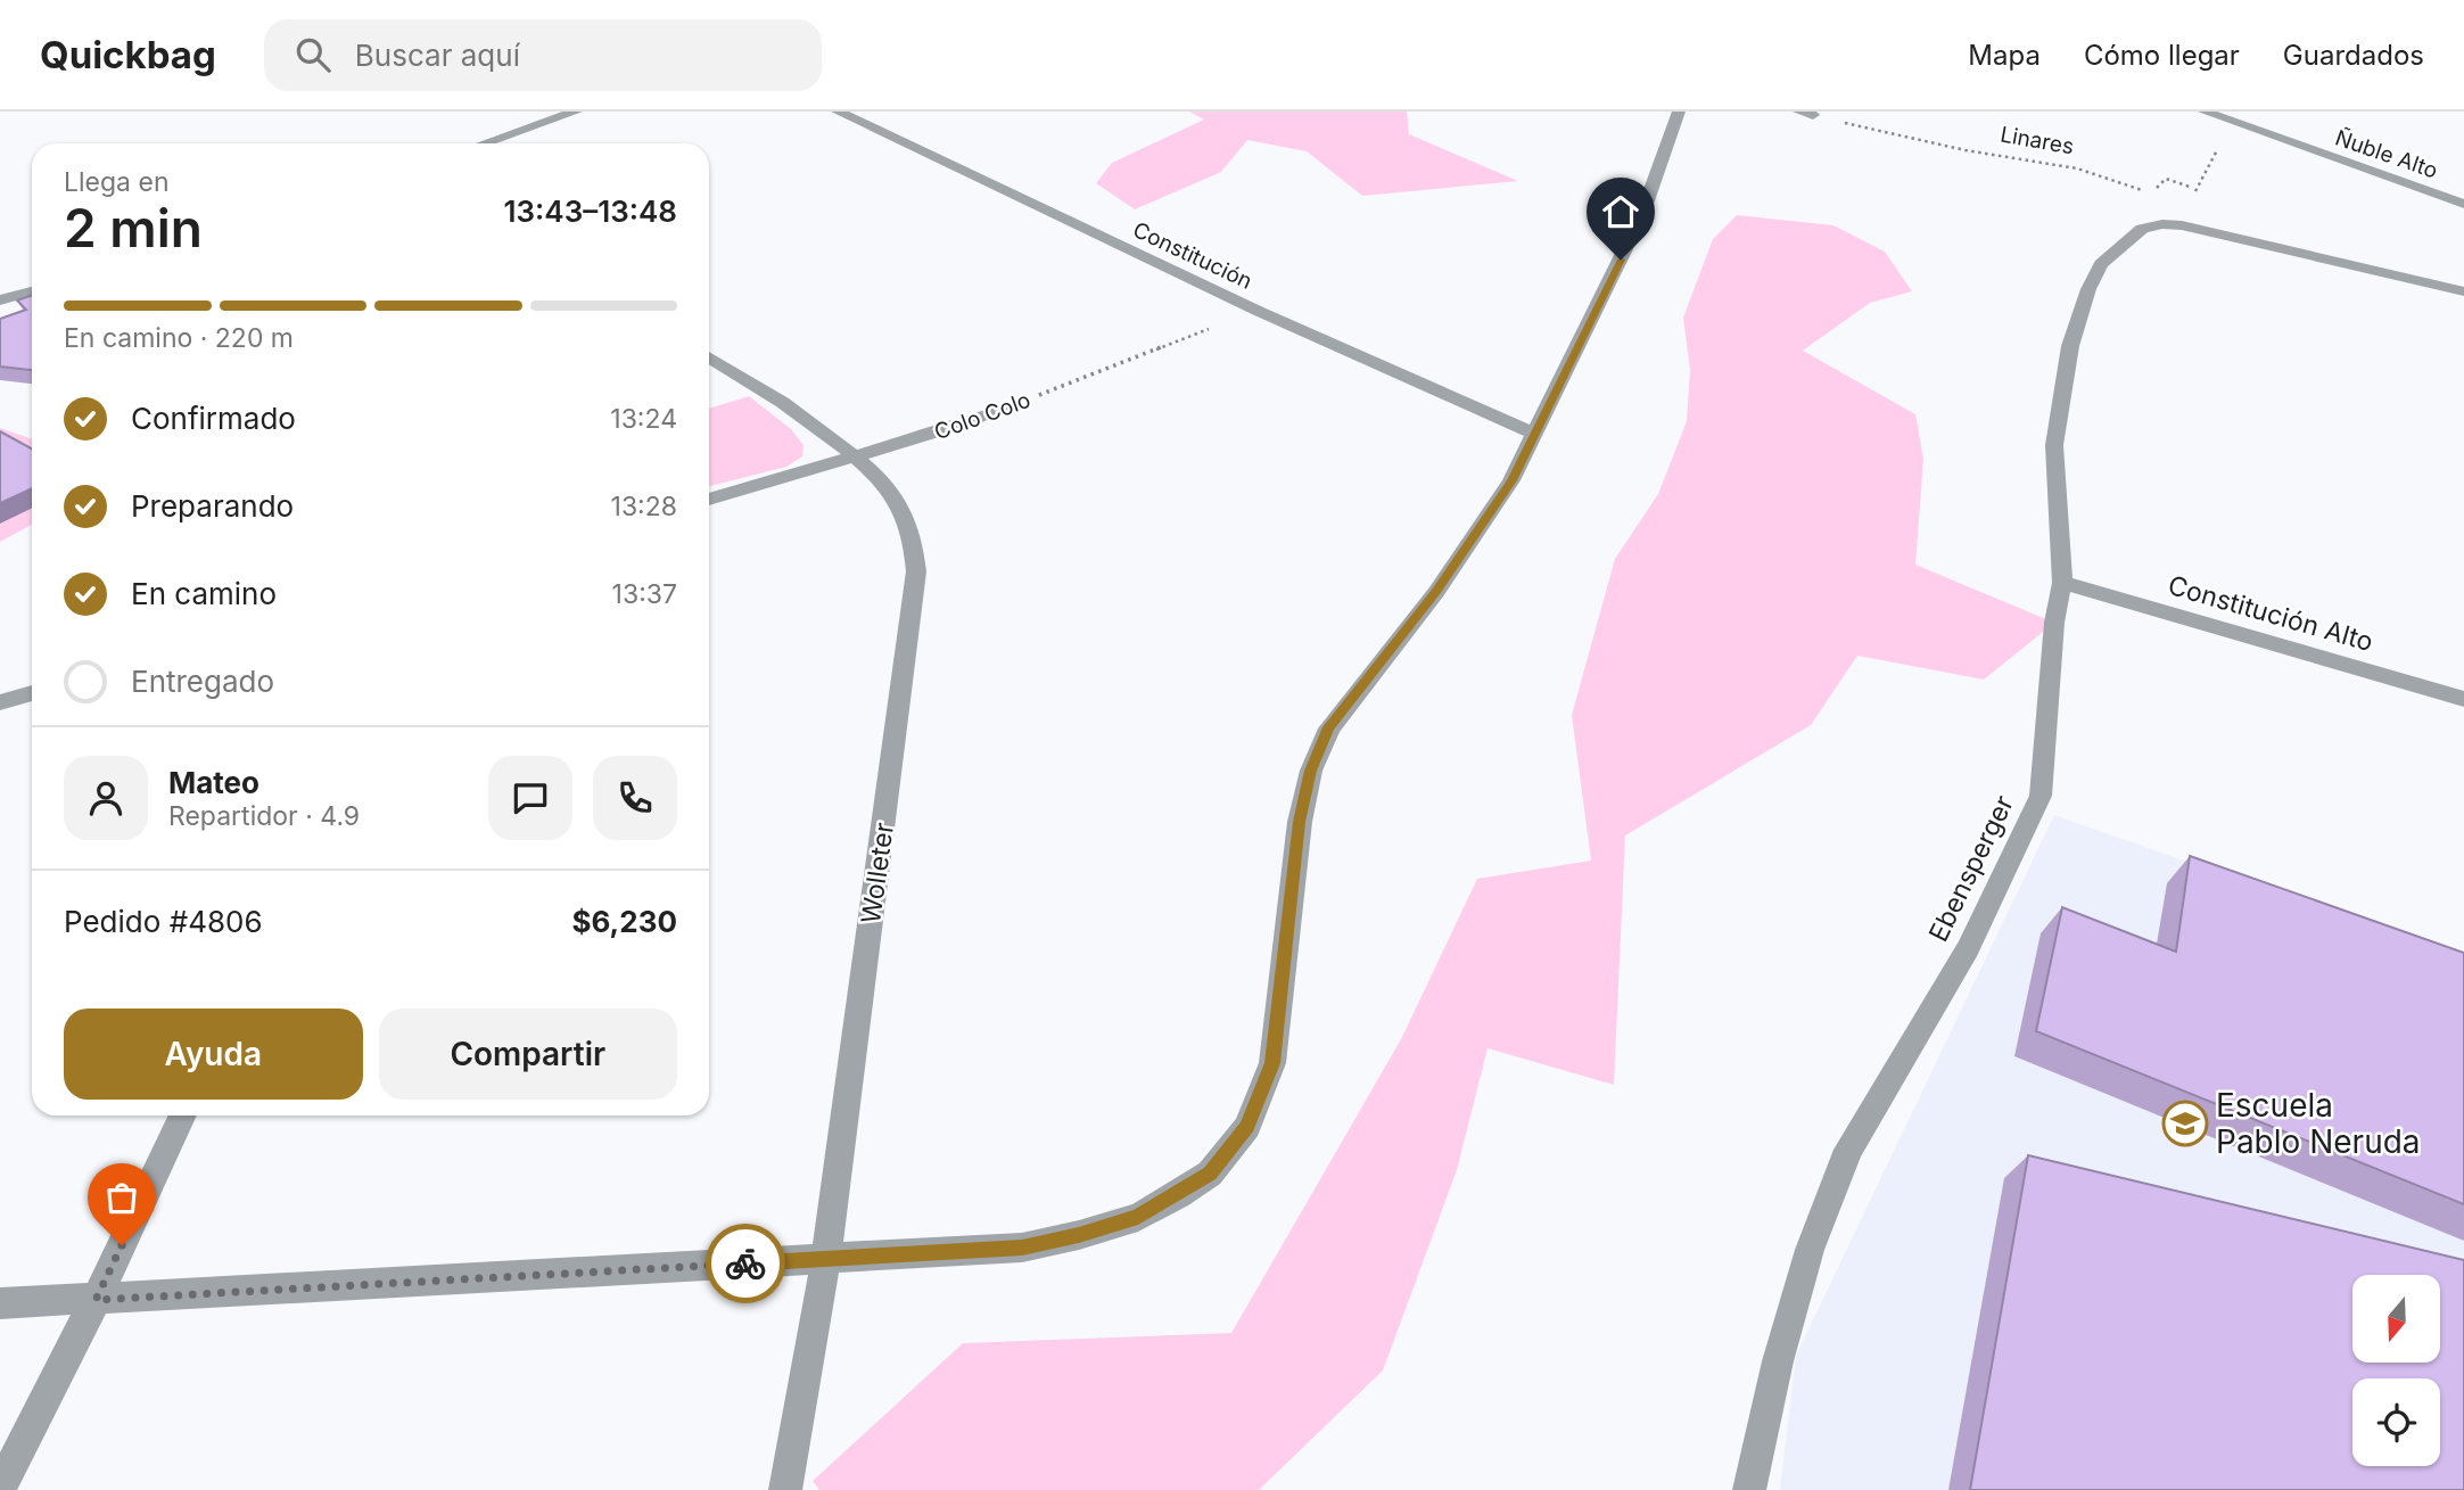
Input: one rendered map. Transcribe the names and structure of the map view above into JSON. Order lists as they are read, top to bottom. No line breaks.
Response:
{"streets":{"street":["Ñuble Alto","Constitución","Colo Colo","Constitución Alto","Ebensperger","Wolleter"],"path":["Linares"]},"crossings":[["Constitución","Colo Colo"],["Colo Colo","Wolleter"],["Constitución Alto","Ebensperger"]],"places":{"school or university":["Escuela Pablo Neruda"]},"north":"bottom","page":{"header":"Quickbag","search":"Buscar aquí","nav":["Mapa","Cómo llegar","Guardados"],"heading":["2 min","Llega en","13:43–13:48"],"panel":["Mateo","Repartidor · 4.9","Pedido #4806","$6,230"],"bar":"En camino · 220 m","list":[["Confirmado","13:24"],["Preparando","13:28"],["En camino","13:37"],"Entregado"],"buttons":["Ayuda","Compartir"]}}
